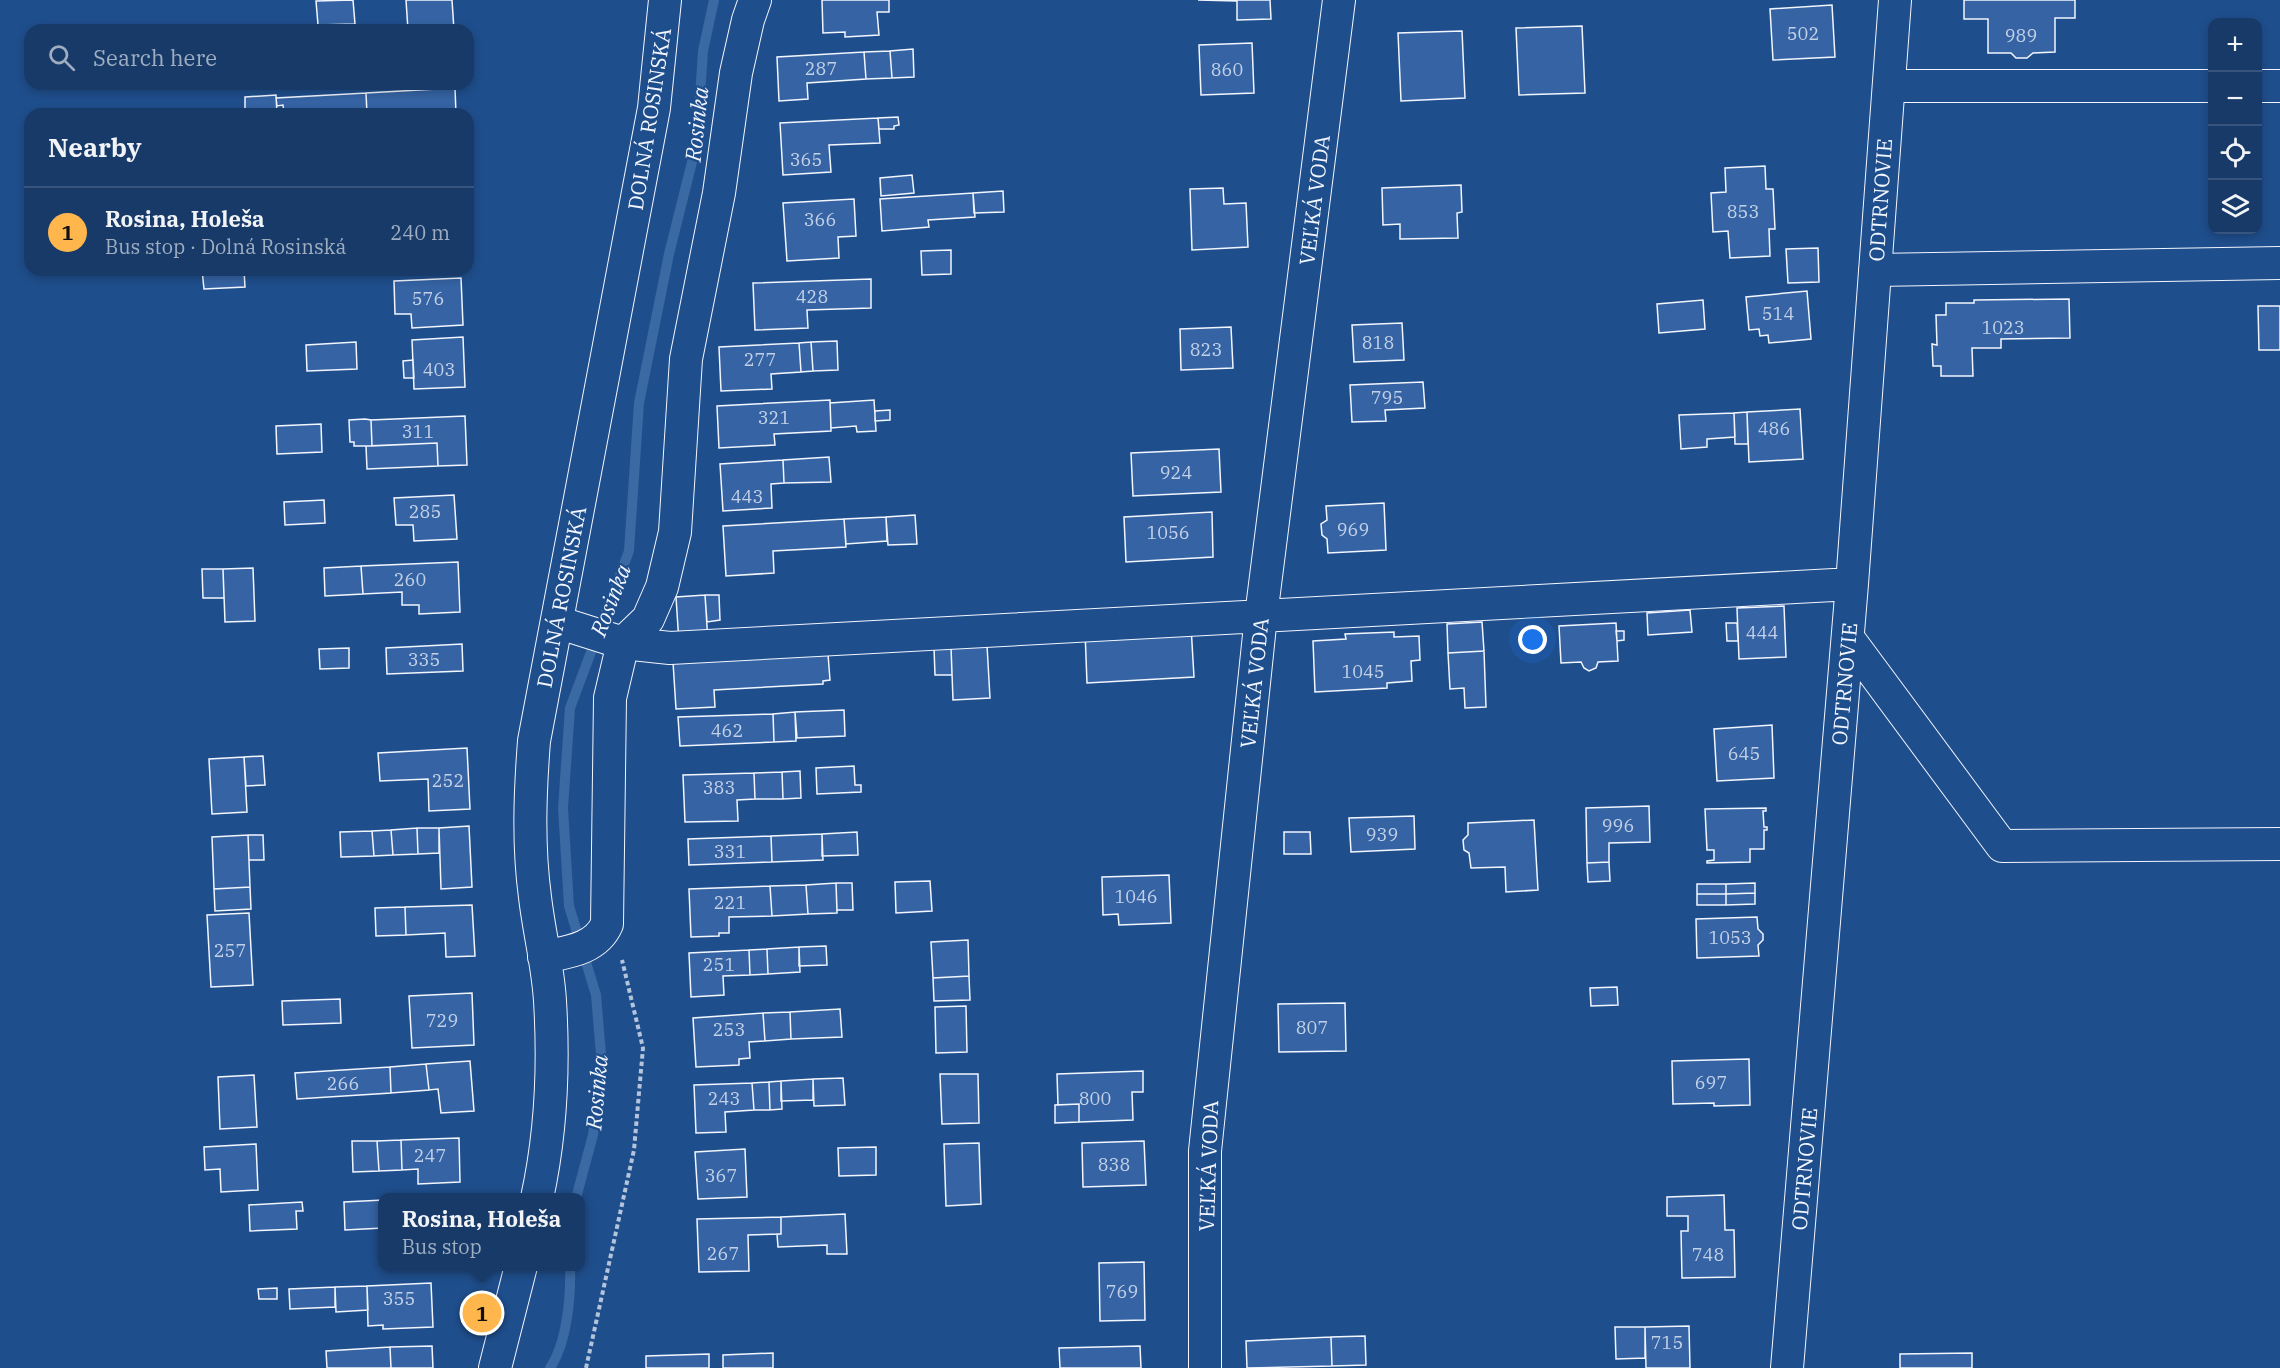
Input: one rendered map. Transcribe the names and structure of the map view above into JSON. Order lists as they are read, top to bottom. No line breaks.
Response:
{"streets":{"street":["DOLNÁ ROSINSKÁ","VEĽKÁ VODA","ODTRNOVIE"]},"water":["Rosinka"],"house_numbers":["502","989","287","860","365","853","366","428","576","514","1023","818","823","277","403","795","321","486","311","924","443","285","969","1056","260","444","335","1045","462","645","252","383","996","939","331","1046","221","1053","257","251","729","807","253","697","266","243","800","247","838","367","267","748","769","355","715"],"page":{"map_buttons":["+","−"],"search":"Search here","heading":"Nearby","list":[{"mark":"1","name":"Rosina, Holeša","note":"Bus stop · Dolná Rosinská","value":"240 m"}],"popup":["Rosina, Holeša","Bus stop"],"pins":"1"}}
